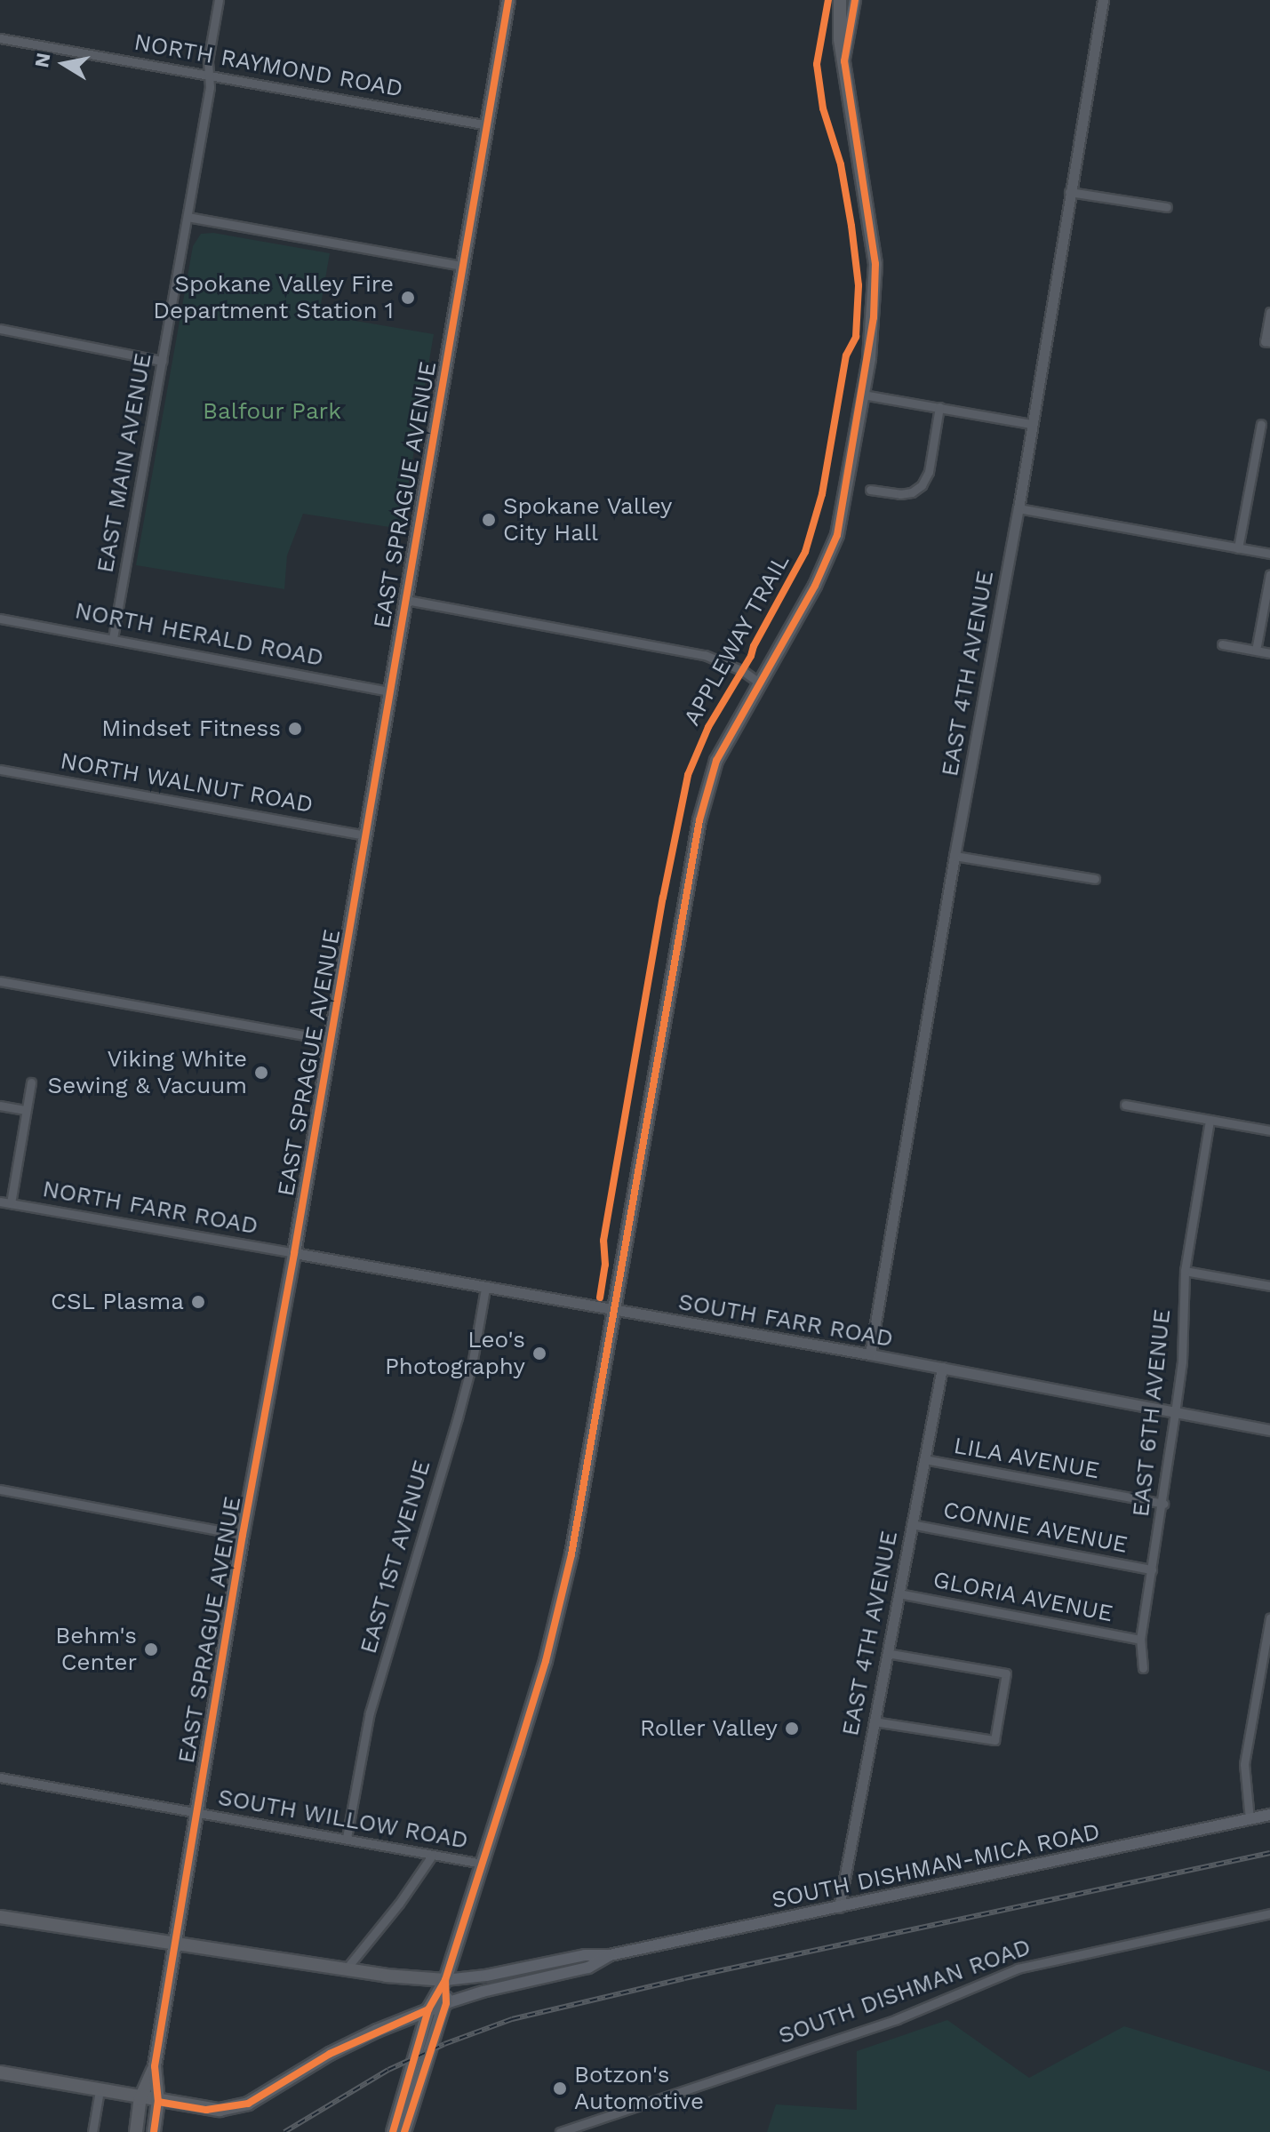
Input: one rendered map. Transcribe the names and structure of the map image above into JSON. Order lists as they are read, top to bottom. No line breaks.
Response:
{"streets":{"main road":["EAST SPRAGUE AVENUE","SOUTH DISHMAN-MICA ROAD"],"street":["NORTH RAYMOND ROAD","EAST MAIN AVENUE","NORTH HERALD ROAD","EAST 4TH AVENUE","NORTH WALNUT ROAD","NORTH FARR ROAD","SOUTH FARR ROAD","EAST 6TH AVENUE","LILA AVENUE","CONNIE AVENUE","EAST 1ST AVENUE","GLORIA AVENUE","SOUTH WILLOW ROAD","SOUTH DISHMAN ROAD"],"cycle path":["APPLEWAY TRAIL"]},"crossings":[["NORTH RAYMOND ROAD","EAST MAIN AVENUE"],["NORTH RAYMOND ROAD","EAST SPRAGUE AVENUE"],["EAST MAIN AVENUE","NORTH HERALD ROAD"],["EAST SPRAGUE AVENUE","NORTH HERALD ROAD"],["EAST SPRAGUE AVENUE","NORTH WALNUT ROAD"],["EAST SPRAGUE AVENUE","NORTH FARR ROAD"],["EAST SPRAGUE AVENUE","SOUTH FARR ROAD"],["EAST SPRAGUE AVENUE","SOUTH WILLOW ROAD"],["EAST 4TH AVENUE","SOUTH FARR ROAD"],["EAST 4TH AVENUE","LILA AVENUE"],["EAST 4TH AVENUE","CONNIE AVENUE"],["EAST 4TH AVENUE","GLORIA AVENUE"],["EAST 4TH AVENUE","SOUTH DISHMAN-MICA ROAD"],["NORTH FARR ROAD","SOUTH FARR ROAD"],["SOUTH FARR ROAD","EAST 6TH AVENUE"],["SOUTH FARR ROAD","EAST 1ST AVENUE"],["EAST 6TH AVENUE","LILA AVENUE"],["EAST 6TH AVENUE","CONNIE AVENUE"],["EAST 6TH AVENUE","GLORIA AVENUE"],["EAST 1ST AVENUE","SOUTH WILLOW ROAD"]],"parks":["Balfour Park"],"places":["Spokane Valley Fire Department Station 1","Spokane Valley City Hall","Mindset Fitness","Viking White Sewing & Vacuum","CSL Plasma","Leo's Photography","Behm's Center","Roller Valley","Botzon's Automotive"],"north":"left"}
